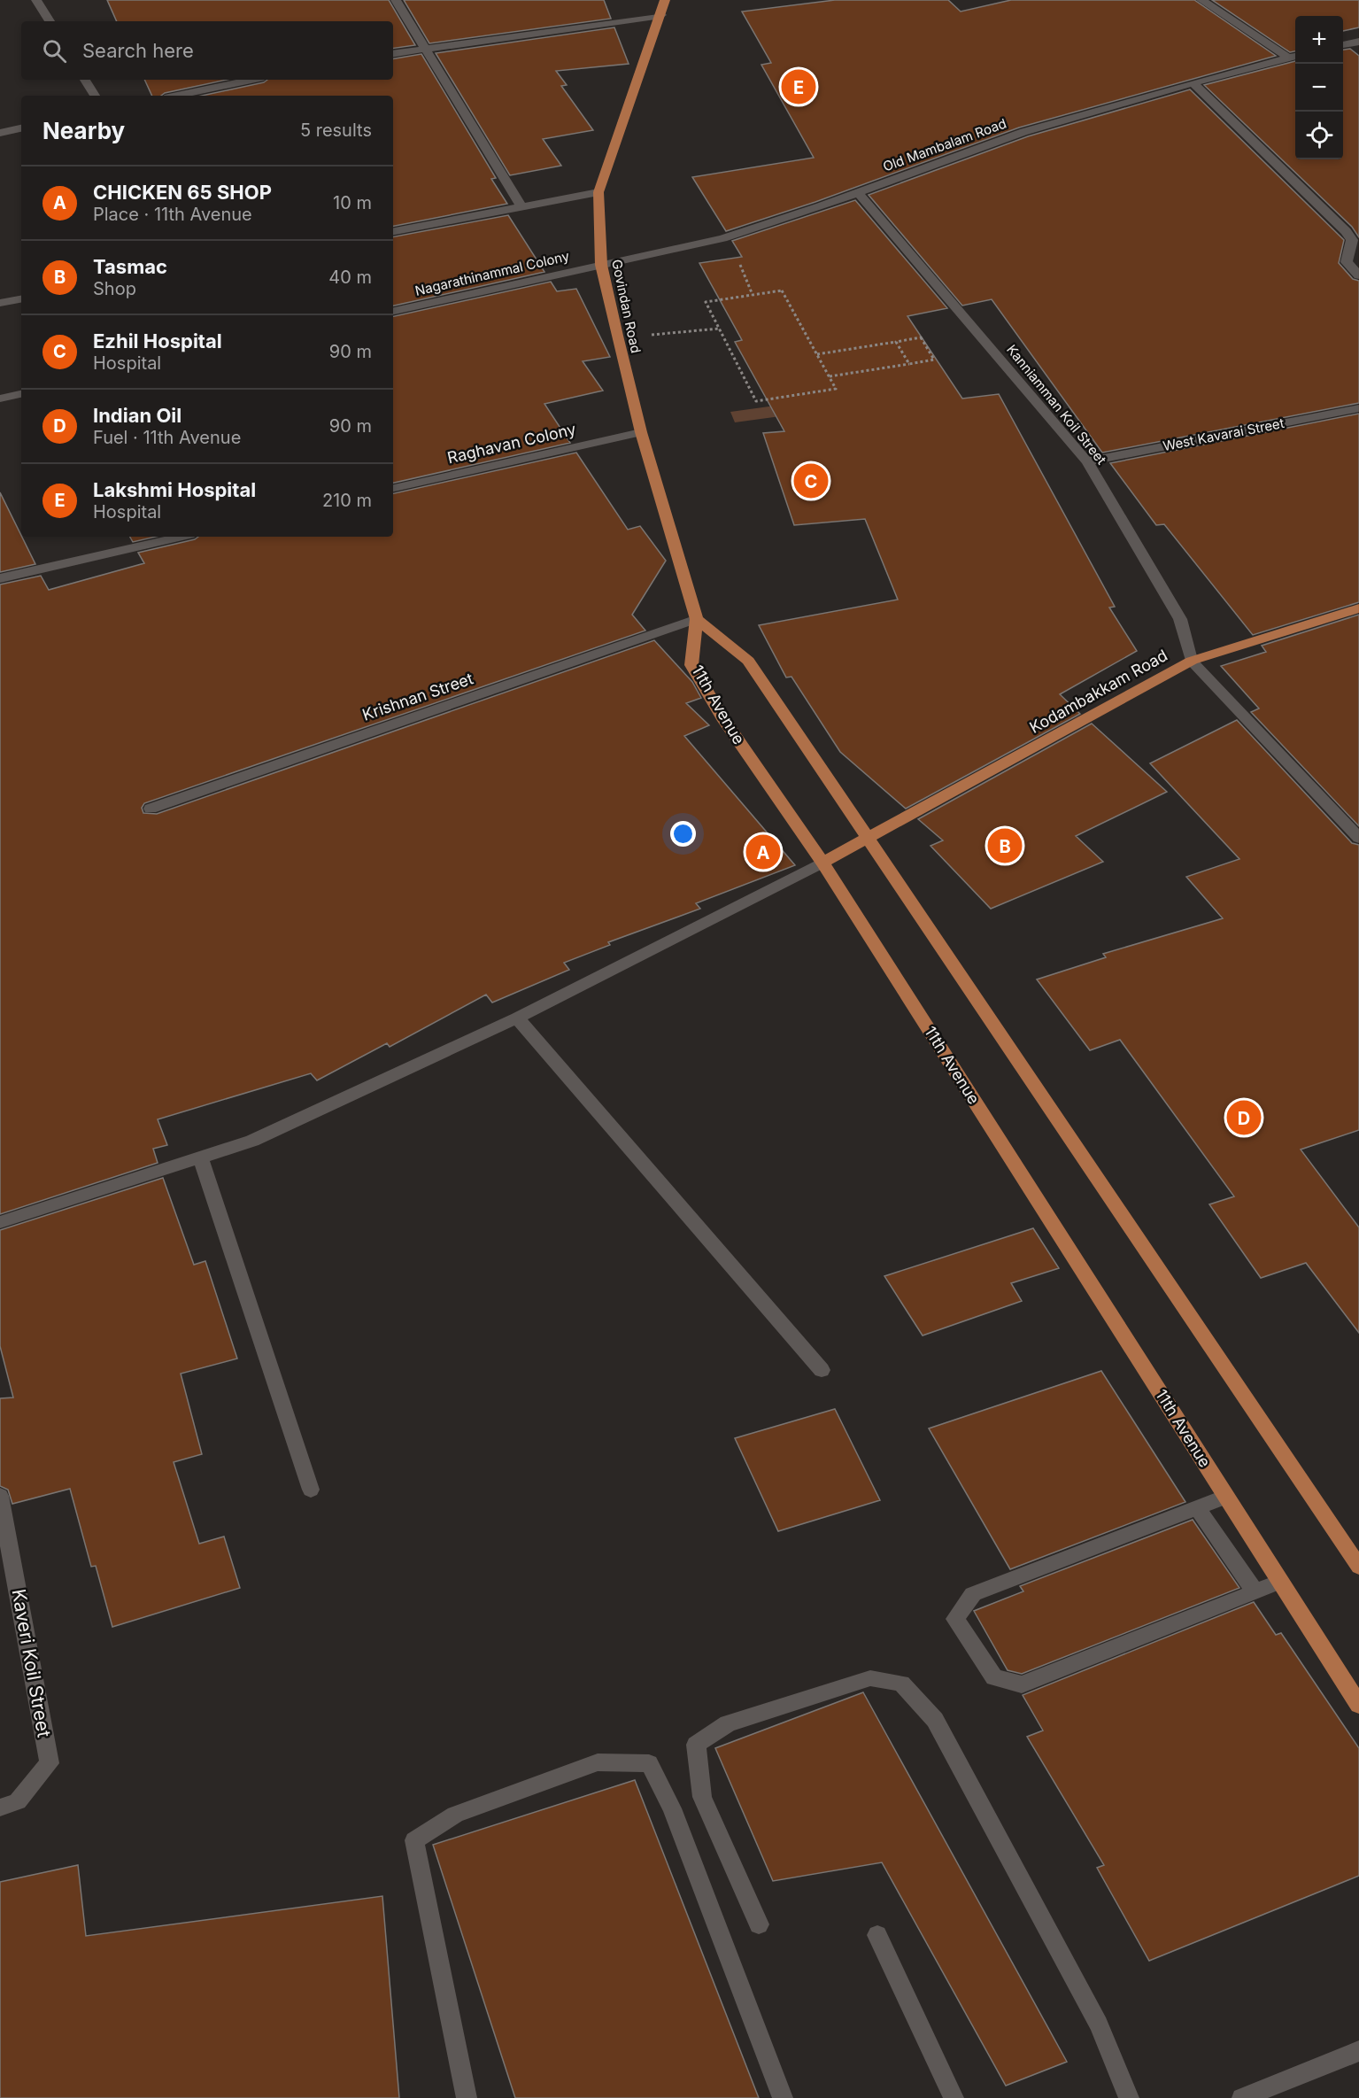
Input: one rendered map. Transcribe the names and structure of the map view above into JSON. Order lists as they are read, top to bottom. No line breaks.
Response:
{"streets":{"main road":["Govindan Road","Kodambakkam Road","11th Avenue"],"street":["Old Mambalam Road","Nagarathinammal Colony","Kanniamman Koil Street","West Kavarai Street","Raghavan Colony","Krishnan Street","Kaveri Koil Street"]},"crossings":[["Old Mambalam Road","Nagarathinammal Colony"],["Old Mambalam Road","Govindan Road"],["Old Mambalam Road","Kanniamman Koil Street"],["Nagarathinammal Colony","Govindan Road"],["Govindan Road","Raghavan Colony"],["Govindan Road","Krishnan Street"],["Govindan Road","11th Avenue"],["Kanniamman Koil Street","West Kavarai Street"],["Kanniamman Koil Street","Kodambakkam Road"],["Kodambakkam Road","11th Avenue"],["Krishnan Street","11th Avenue"]],"page":{"map_buttons":["+","−"],"search":"Search here","pins":["E","C","B","A","D"],"heading":["Nearby","5 results"],"list":[{"mark":"A","name":"CHICKEN 65 SHOP","note":"Place · 11th Avenue","value":"10 m"},{"mark":"B","name":"Tasmac","note":"Shop","value":"40 m"},{"mark":"C","name":"Ezhil Hospital","note":"Hospital","value":"90 m"},{"mark":"D","name":"Indian Oil","note":"Fuel · 11th Avenue","value":"90 m"},{"mark":"E","name":"Lakshmi Hospital","note":"Hospital","value":"210 m"}]}}
